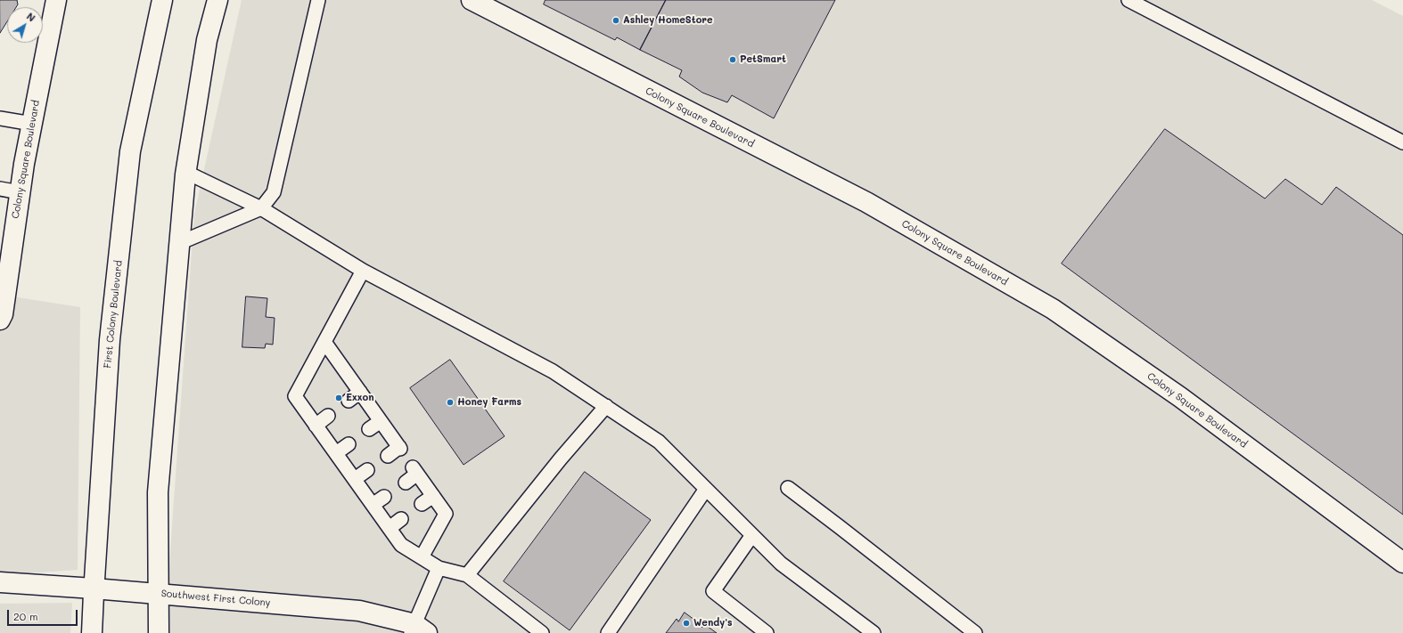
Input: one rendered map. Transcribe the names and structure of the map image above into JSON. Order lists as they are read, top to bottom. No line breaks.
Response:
{"streets":{"street":["Colony Square Boulevard","First Colony Boulevard","Southwest First Colony"]},"crossings":[["First Colony Boulevard","Southwest First Colony"]],"places":["Ashley HomeStore","PetSmart","Exxon","Honey Farms","Wendy's"],"scale_bar":"20 m","north":"top right"}
